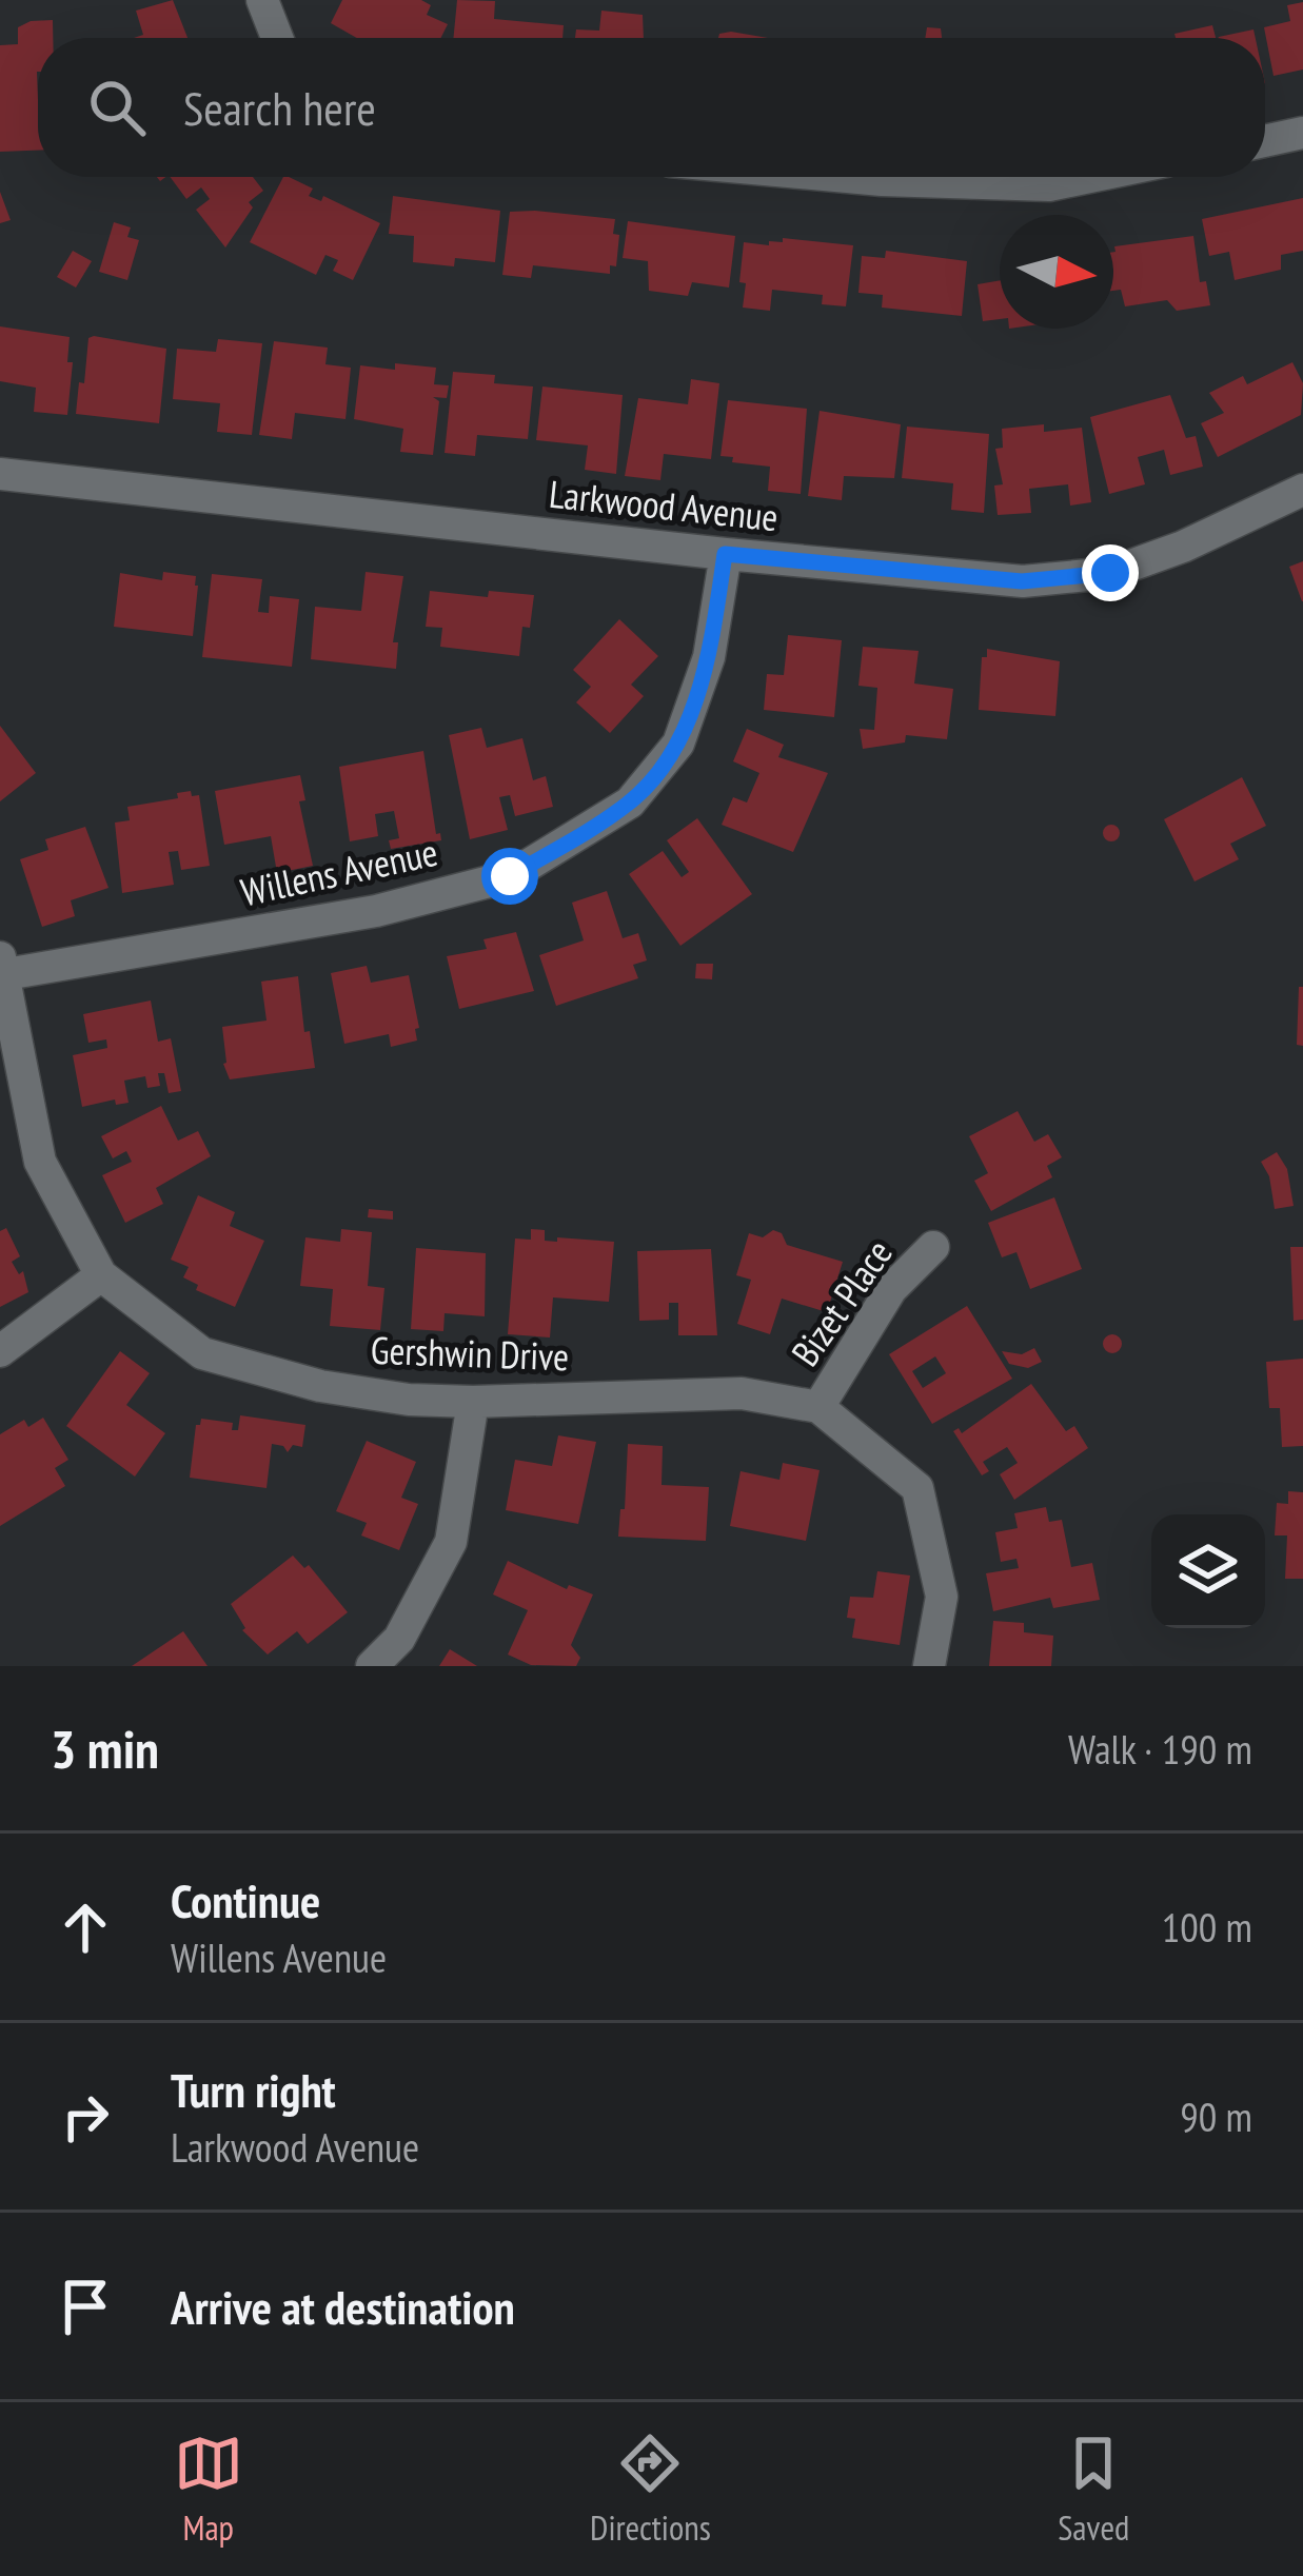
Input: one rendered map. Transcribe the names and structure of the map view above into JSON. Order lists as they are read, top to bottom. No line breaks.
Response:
{"streets":{"street":["Larkwood Avenue","Willens Avenue","Bizet Place","Gershwin Drive"]},"crossings":[["Larkwood Avenue","Willens Avenue"],["Willens Avenue","Gershwin Drive"],["Bizet Place","Gershwin Drive"]],"north":"right","page":{"search":"Search here","heading":["3 min","Walk · 190 m"],"list":[["Continue","Willens Avenue","100 m"],["Turn right","Larkwood Avenue","90 m"],"Arrive at destination"],"nav":["Map","Directions","Saved"]}}
